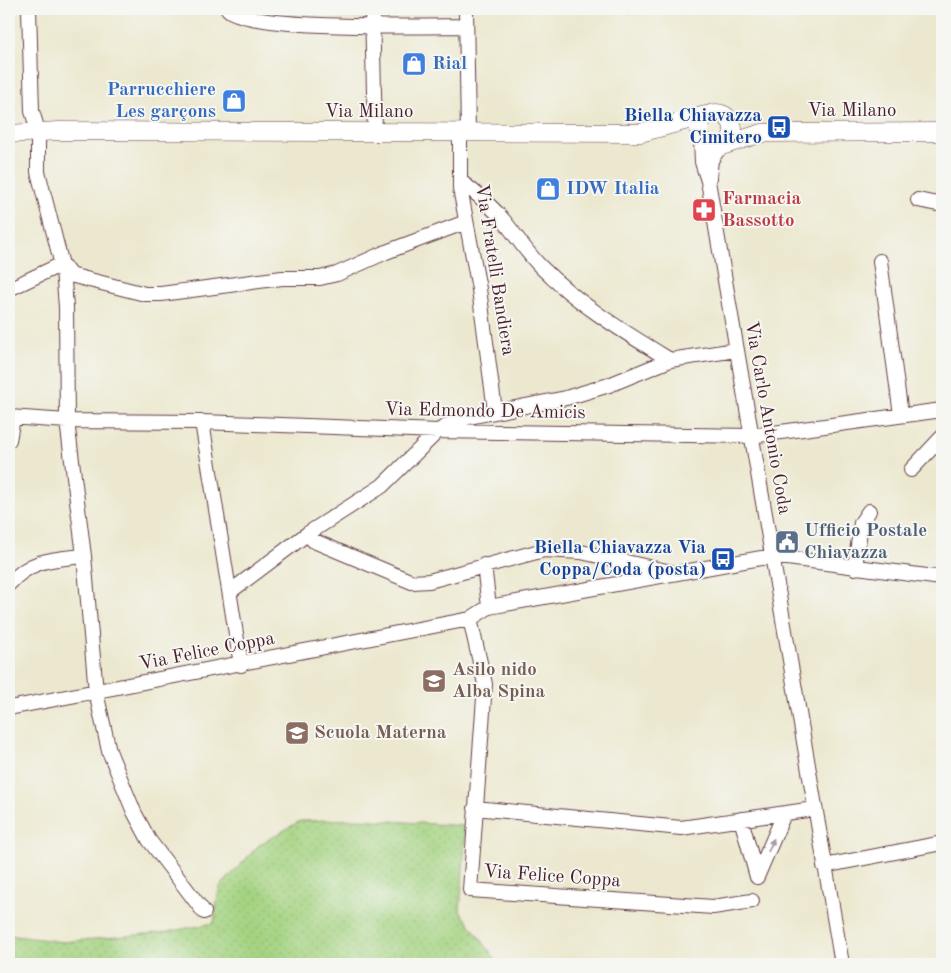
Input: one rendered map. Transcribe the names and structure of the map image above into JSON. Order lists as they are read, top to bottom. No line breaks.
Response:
{"streets":{"main road":["Via Milano"],"street":["Via Fratelli Bandiera","Via Edmondo De Amicis","Via Carlo Antonio Coda","Via Felice Coppa"]},"crossings":[["Via Milano","Via Fratelli Bandiera"],["Via Milano","Via Carlo Antonio Coda"],["Via Edmondo De Amicis","Via Carlo Antonio Coda"],["Via Carlo Antonio Coda","Via Felice Coppa"]],"places":{"shop":["Rial","Parrucchiere Les garçons","IDW Italia"],"bus stop":["Biella Chiavazza Cimitero","Biella Chiavazza Via Coppa/Coda (posta)"],"pharmacy":["Farmacia Bassotto"],"public building":["Ufficio Postale Chiavazza"],"school or university":["Asilo nido Alba Spina","Scuola Materna"]}}
